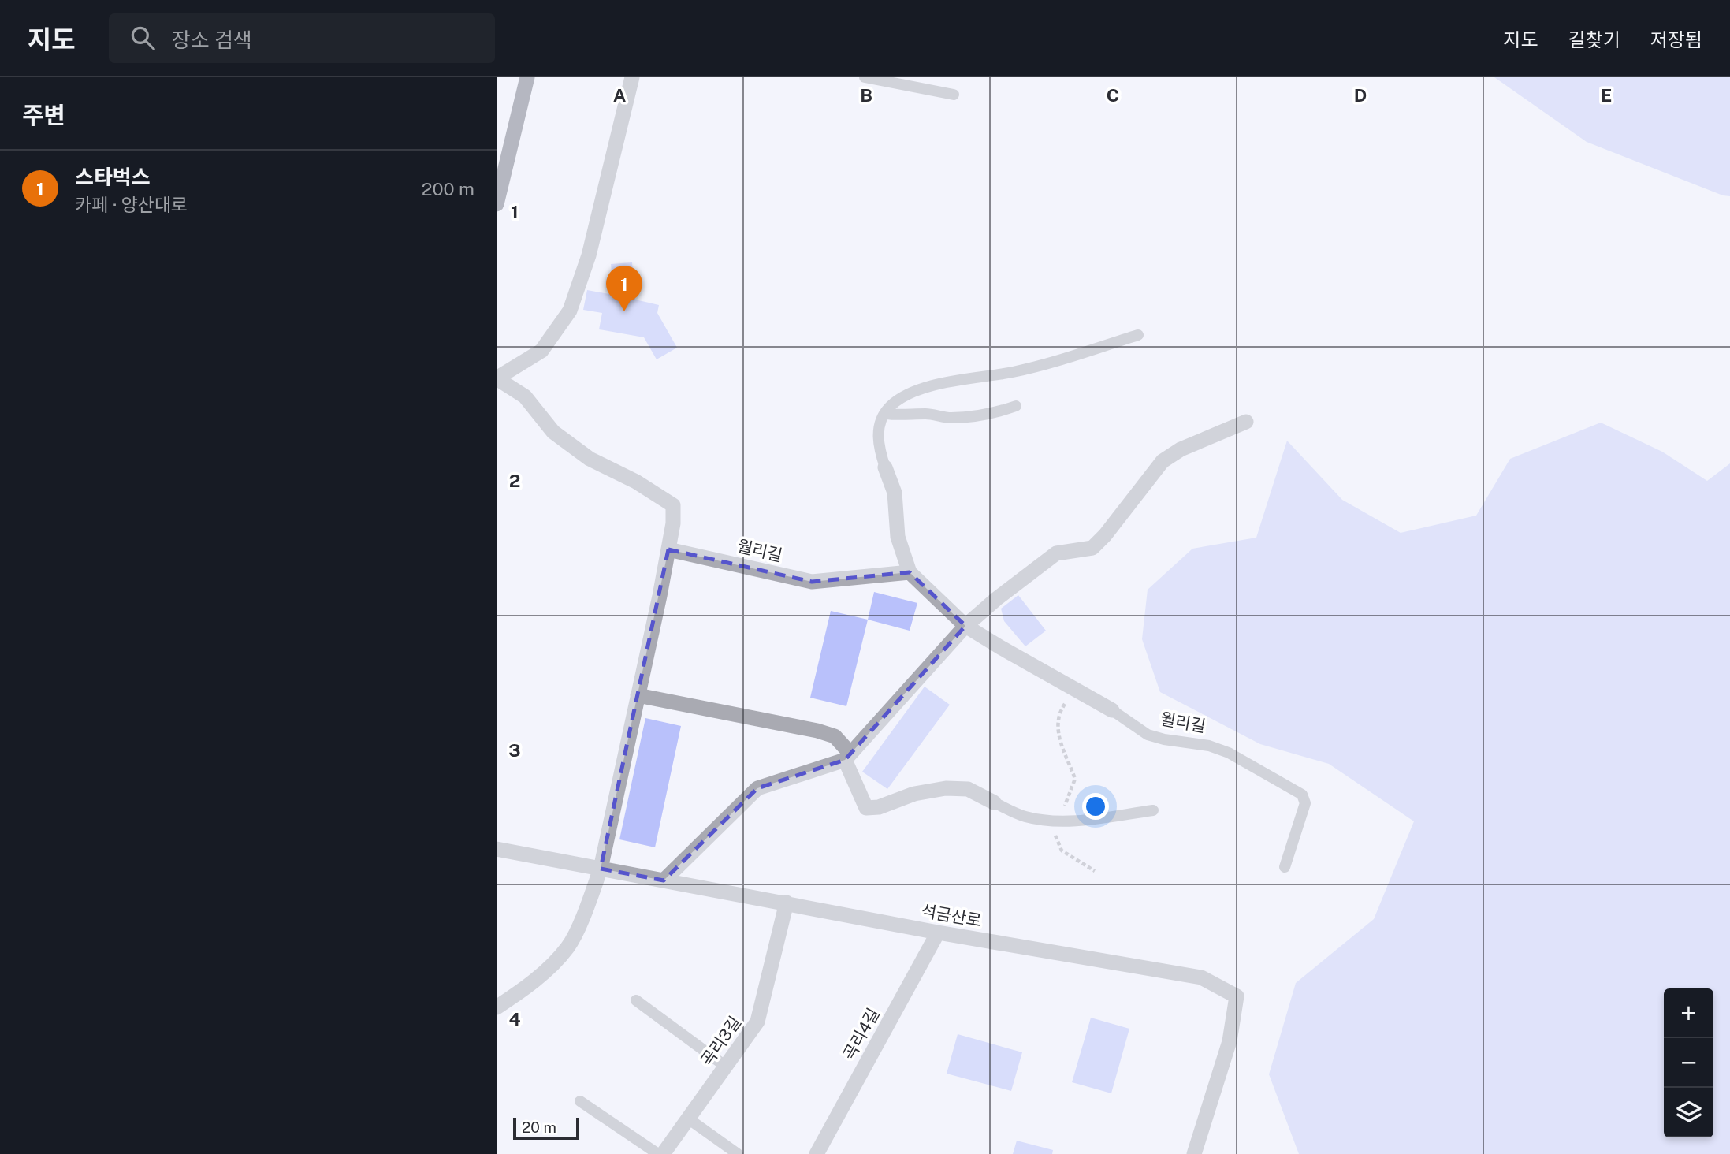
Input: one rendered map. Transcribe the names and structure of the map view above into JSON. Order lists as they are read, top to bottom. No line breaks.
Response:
{"streets":{"street":["월리길","석금산로","곡리4길","곡리3길"]},"crossings":[["석금산로","곡리4길"],["석금산로","곡리3길"]],"scale_bar":"20 m","page":{"header":"지도","search":"장소 검색","nav":["지도","길찾기","저장됨"],"heading":"주변","list":[{"mark":"1","name":"스타벅스","note":"카페 · 양산대로","value":"200 m"}],"pins":"1","map_buttons":["+","−"],"scale":"20 m"},"grid":{"columns":["A","B","C","D","E"],"rows":["1","2","3","4"]}}
